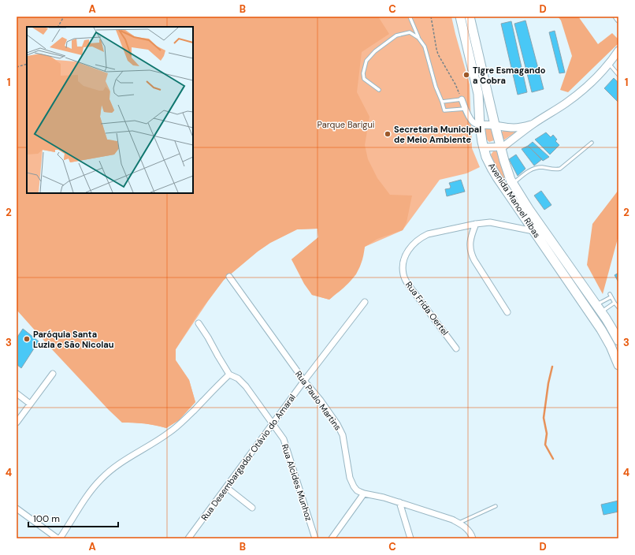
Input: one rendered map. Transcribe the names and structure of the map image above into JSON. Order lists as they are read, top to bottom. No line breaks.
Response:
{"streets":{"main road":["Avenida Manoel Ribas"],"street":["Rua Frida Oertel","Rua Paulo Martins","Rua Desembargador Otávio do Amaral","Rua Alcides Munhoz"]},"crossings":[["Avenida Manoel Ribas","Rua Frida Oertel"],["Rua Paulo Martins","Rua Desembargador Otávio do Amaral"],["Rua Desembargador Otávio do Amaral","Rua Alcides Munhoz"]],"parks":["Parque Barigui"],"places":["Tigre Esmagando a Cobra","Secretaria Municipal de Meio Ambiente","Paróquia Santa Luzia e São Nicolau"],"scale_bar":"100 m","grid":{"columns":["A","B","C","D"],"rows":["1","2","3","4"]}}
